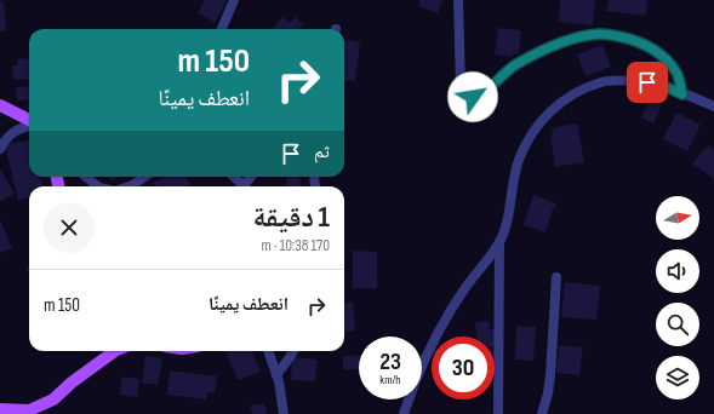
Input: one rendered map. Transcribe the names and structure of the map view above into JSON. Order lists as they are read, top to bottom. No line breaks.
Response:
{"north":"right","page":{"turn":["150 m","انعطف يمينًا"],"then":"ثم","heading":["1 دقيقة","170 m · 10:38"],"list":[{"name":"انعطف يمينًا","value":"150 m"}],"speed":"23 km/h","limit":"30"}}
